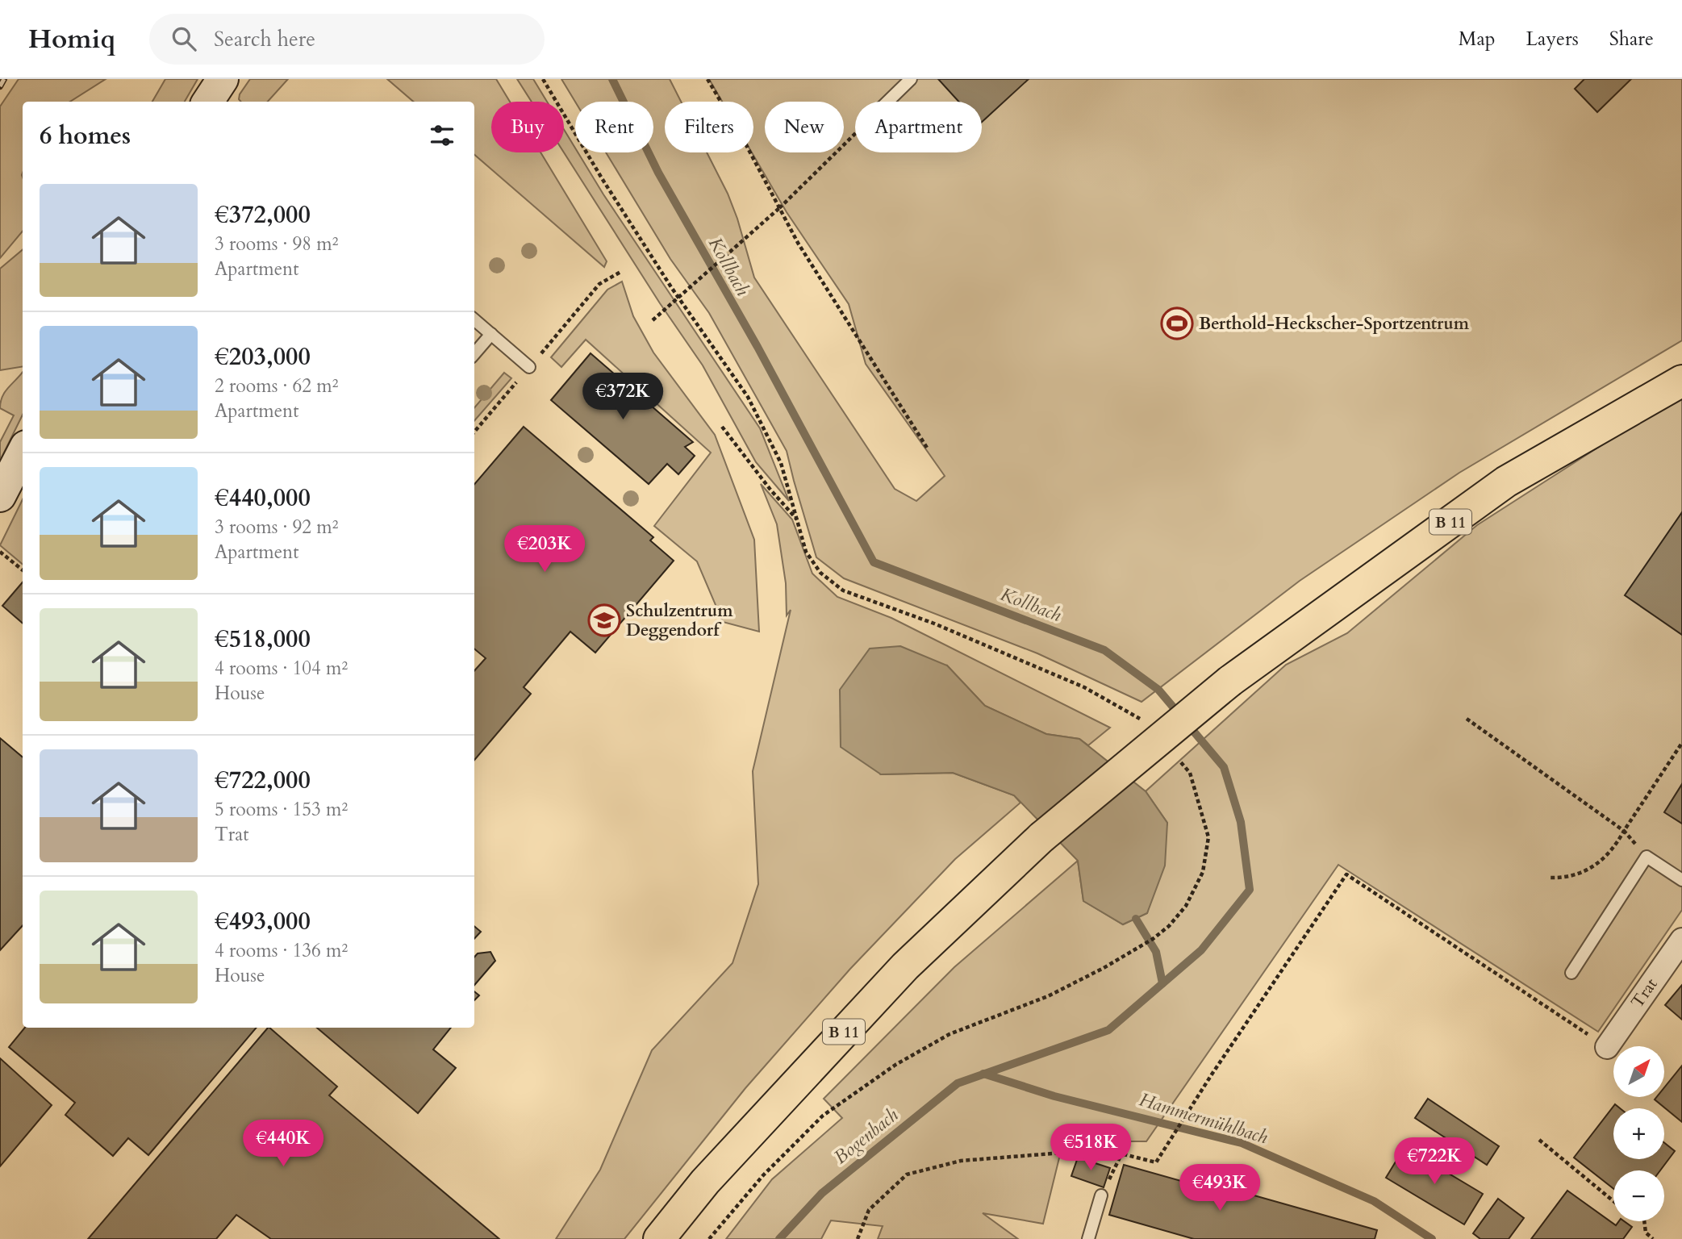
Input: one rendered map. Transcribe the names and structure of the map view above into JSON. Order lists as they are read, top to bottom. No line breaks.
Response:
{"streets":{"highway":["B 11"],"street":["Trat"]},"water":["Kollbach","Hammermühlbach","Bogenbach"],"places":{"sports":["Berthold-Heckscher-Sportzentrum"],"school or university":["Schulzentrum Deggendorf"]},"north":"top right","page":{"header":"Homiq","search":"Search here","nav":["Map","Layers","Share"],"chip":["Buy","Rent","Filters","New","Apartment"],"heading":"6 homes","list":[{"name":"€372,000","note":"3 rooms · 98 m² · Apartment"},{"name":"€203,000","note":"2 rooms · 62 m² · Apartment"},{"name":"€440,000","note":"3 rooms · 92 m² · Apartment"},{"name":"€518,000","note":"4 rooms · 104 m² · House"},{"name":"€722,000","note":"5 rooms · 153 m² · Trat"},{"name":"€493,000","note":"4 rooms · 136 m² · House"}],"price":["€372K","€203K","€440K","€518K","€722K","€493K"],"map_buttons":["+","−"]}}
